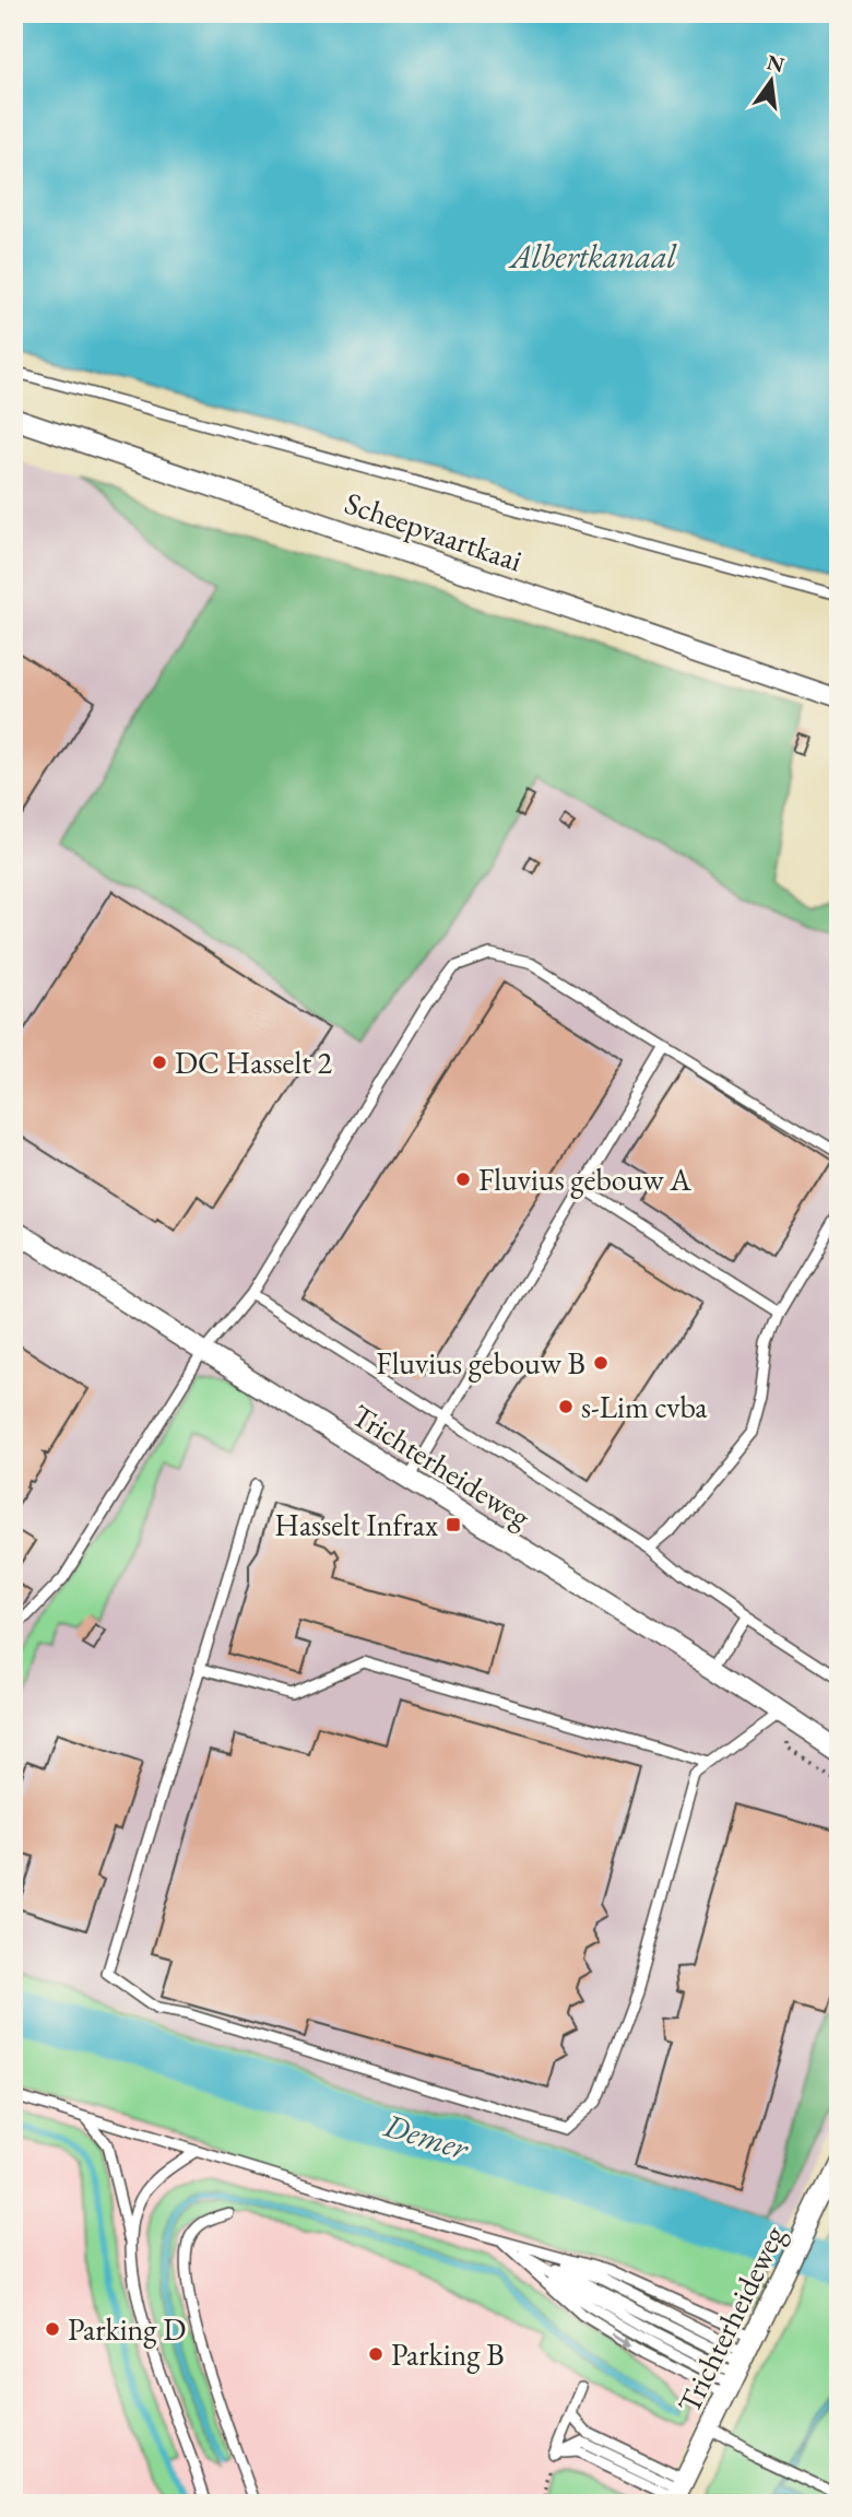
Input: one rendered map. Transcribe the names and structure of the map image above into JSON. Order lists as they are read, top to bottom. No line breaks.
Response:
{"streets":{"street":["Scheepvaartkaai","Trichterheideweg"]},"water":["Albertkanaal","Demer"],"places":{"other":["DC Hasselt 2","Fluvius gebouw A","Fluvius gebouw B","s-Lim cvba","Parking D","Parking B"],"transit":["Hasselt Infrax"]},"north":"top"}
